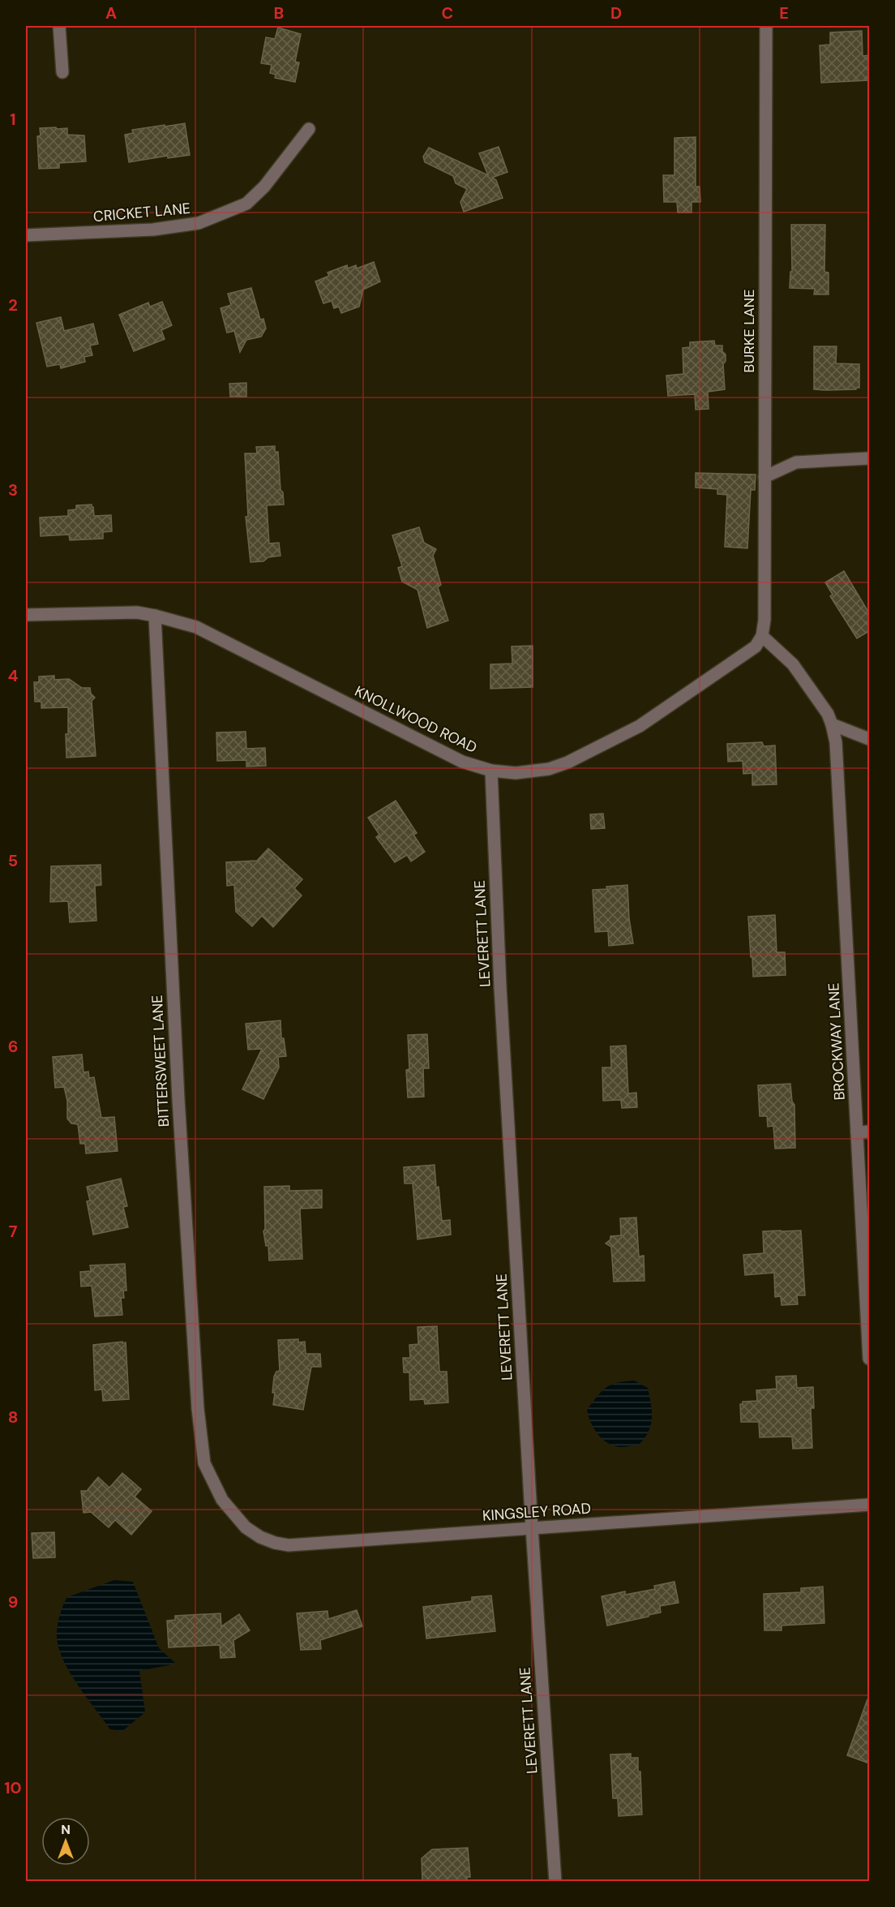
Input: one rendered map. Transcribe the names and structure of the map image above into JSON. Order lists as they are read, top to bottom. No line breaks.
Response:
{"streets":{"street":["CRICKET LANE","BURKE LANE","KNOLLWOOD ROAD","LEVERETT LANE","BROCKWAY LANE","BITTERSWEET LANE","KINGSLEY ROAD"]},"crossings":[["BURKE LANE","KNOLLWOOD ROAD"],["KNOLLWOOD ROAD","LEVERETT LANE"],["KNOLLWOOD ROAD","BITTERSWEET LANE"],["LEVERETT LANE","KINGSLEY ROAD"],["BITTERSWEET LANE","KINGSLEY ROAD"]],"north":"top","grid":{"columns":["A","B","C","D","E"],"rows":["1","2","3","4","5","6","7","8","9","10"]}}
